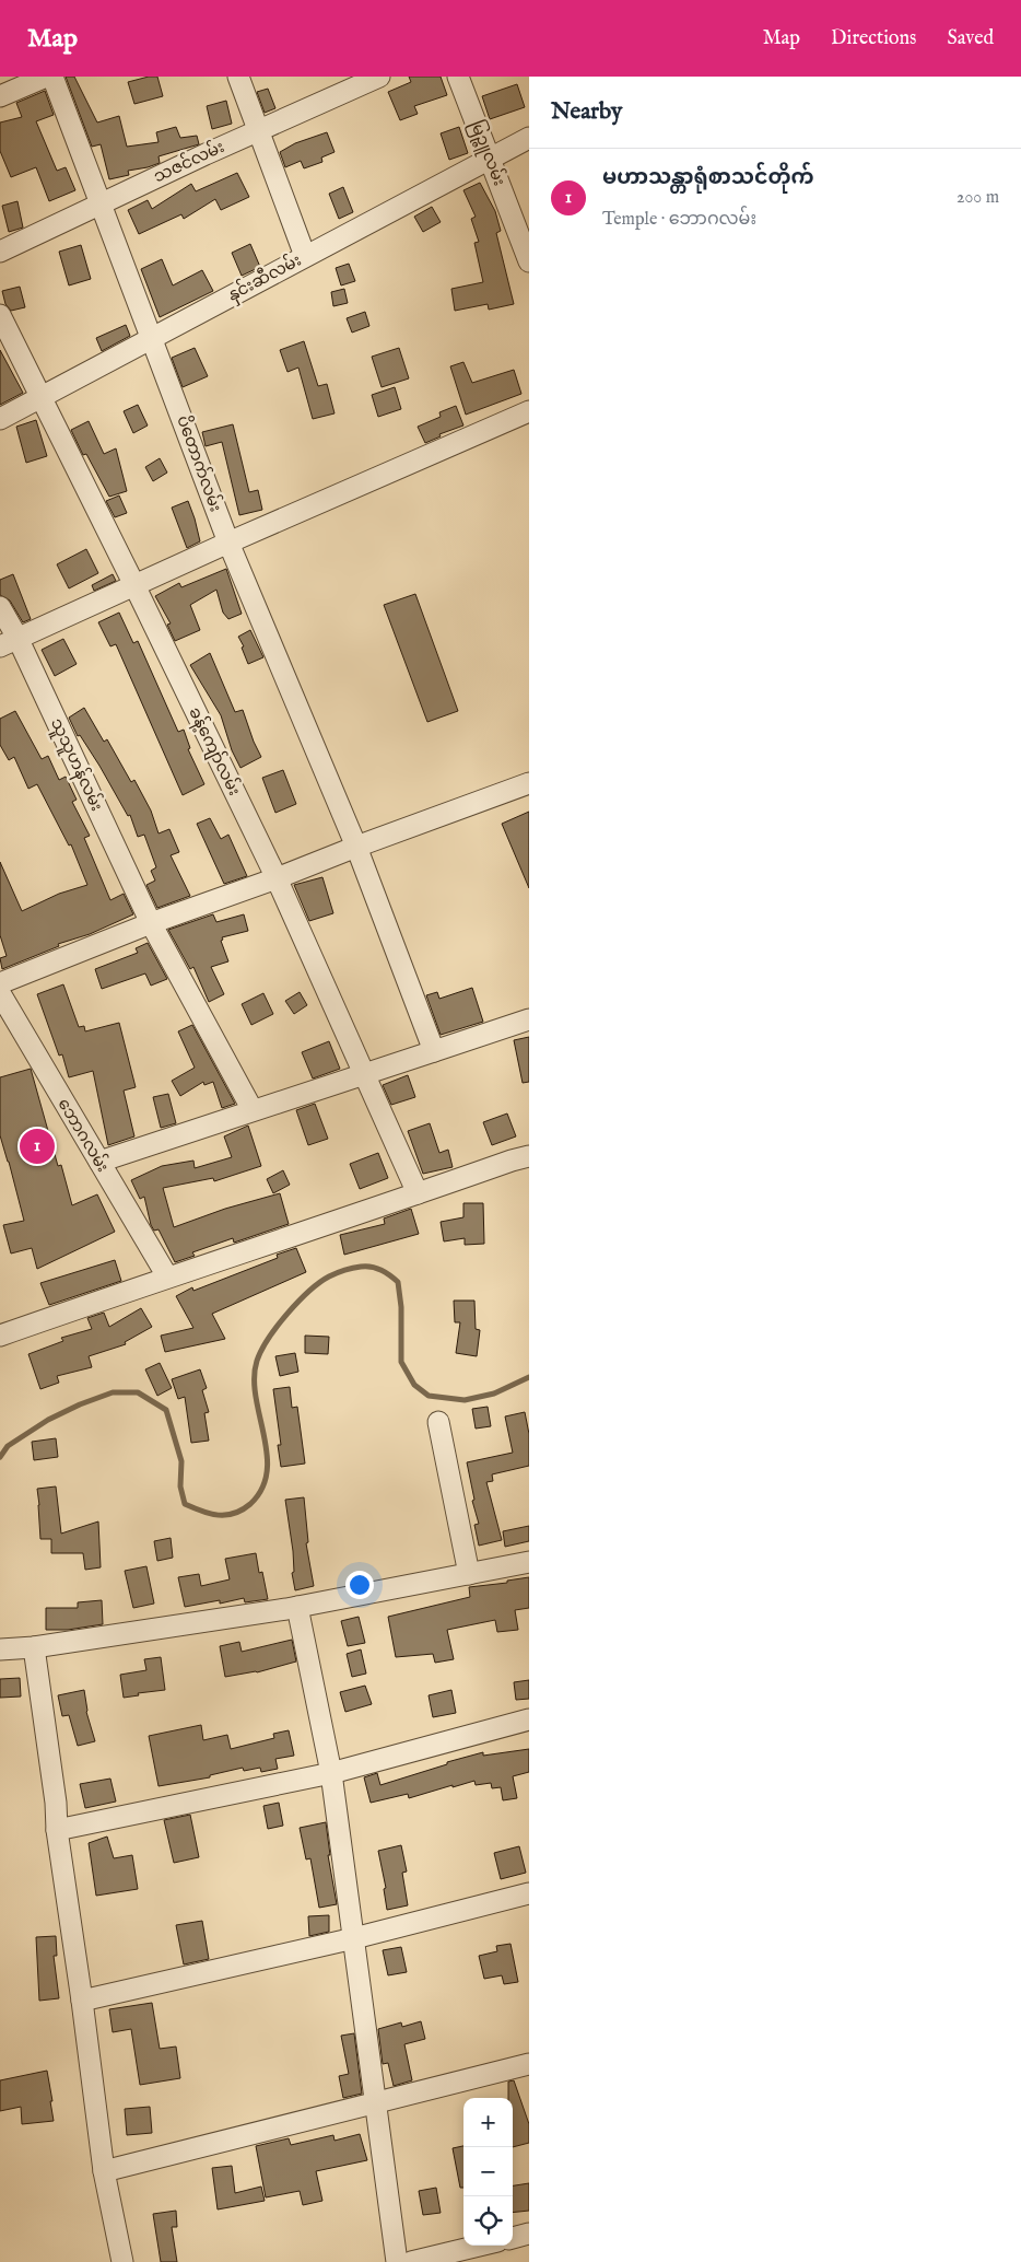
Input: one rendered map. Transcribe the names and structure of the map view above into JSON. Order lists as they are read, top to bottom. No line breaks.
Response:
{"streets":{"street":["မြဉ္ဇူလမ်း","သဇင်လမ်း","နှင်းဆီလမ်း","ပိတောက်လမ်း","ခန့်ကျော်လမ်း","သူသူဟန်လမ်း","ဘောဂလမ်း"]},"crossings":[["မြဉ္ဇူလမ်း","နှင်းဆီလမ်း"],["သဇင်လမ်း","ပိတောက်လမ်း"],["နှင်းဆီလမ်း","ပိတောက်လမ်း"],["နှင်းဆီလမ်း","ခန့်ကျော်လမ်း"]],"page":{"header":"Map","nav":["Map","Directions","Saved"],"heading":"Nearby","list":[{"mark":"1","name":"မဟာသန္တာရုံစာသင်တိုက်","note":"Temple · ဘောဂလမ်း","value":"200 m"}],"pins":"1","map_buttons":["+","−"]}}
